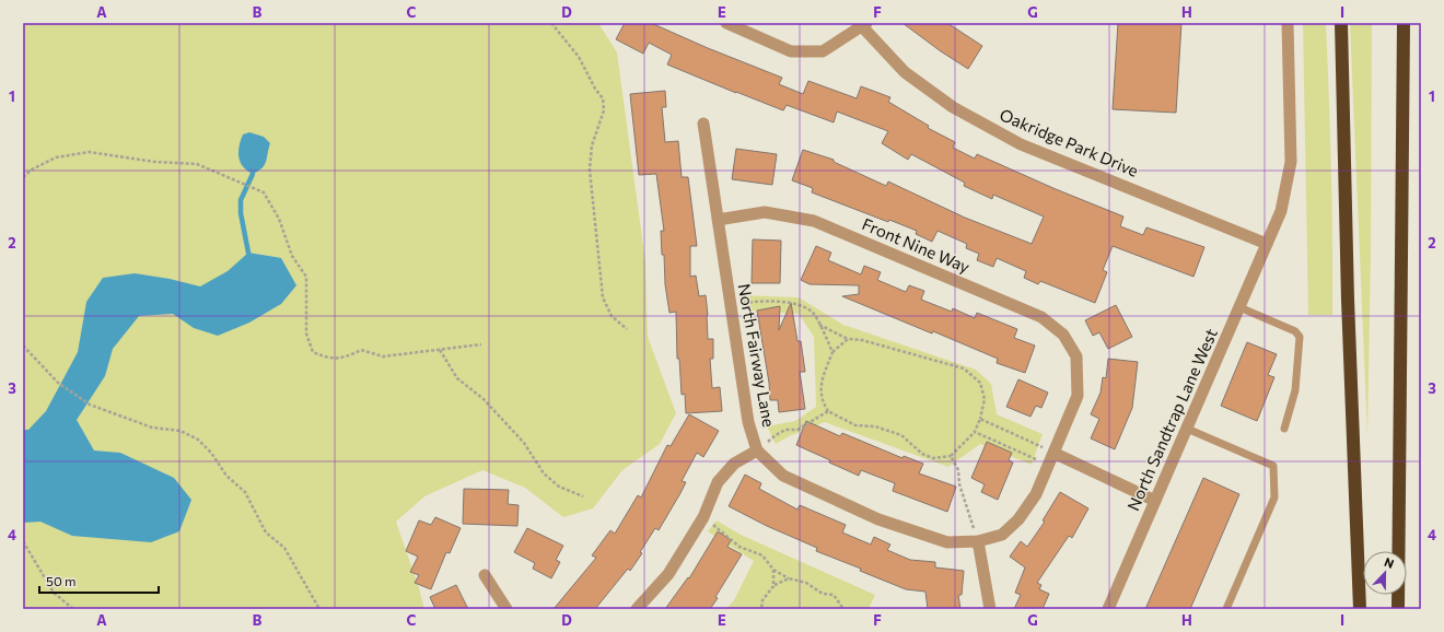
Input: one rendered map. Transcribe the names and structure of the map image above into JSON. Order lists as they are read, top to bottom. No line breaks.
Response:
{"streets":{"street":["Oakridge Park Drive","Front Nine Way","North Fairway Lane","North Sandtrap Lane West"]},"crossings":[["Oakridge Park Drive","North Sandtrap Lane West"],["Front Nine Way","North Fairway Lane"]],"scale_bar":"50 m","north":"top","grid":{"columns":["A","B","C","D","E","F","G","H","I"],"rows":["1","2","3","4"]}}
